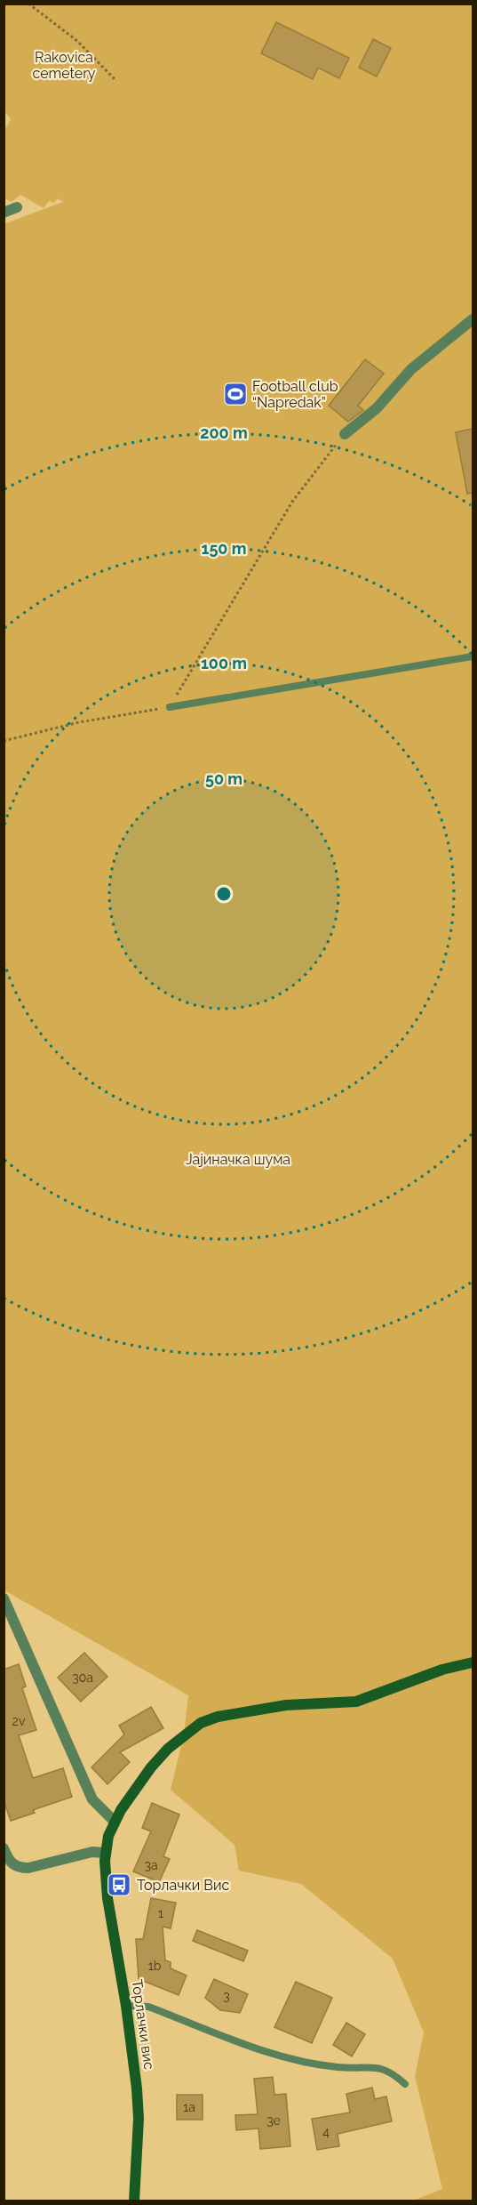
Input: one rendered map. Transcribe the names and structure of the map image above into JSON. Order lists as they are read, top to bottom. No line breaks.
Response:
{"streets":{"street":["Торлачки вис"]},"parks":["Rakovica cemetery","Јајиначка шума"],"places":{"sports":["Football club “Napredak”"],"bus stop":["Торлачки Вис"]},"house_numbers":["30a","2v","3a","1","1b","3","1a","3e","4"],"rings":["200 m","150 m","100 m","50 m"]}
